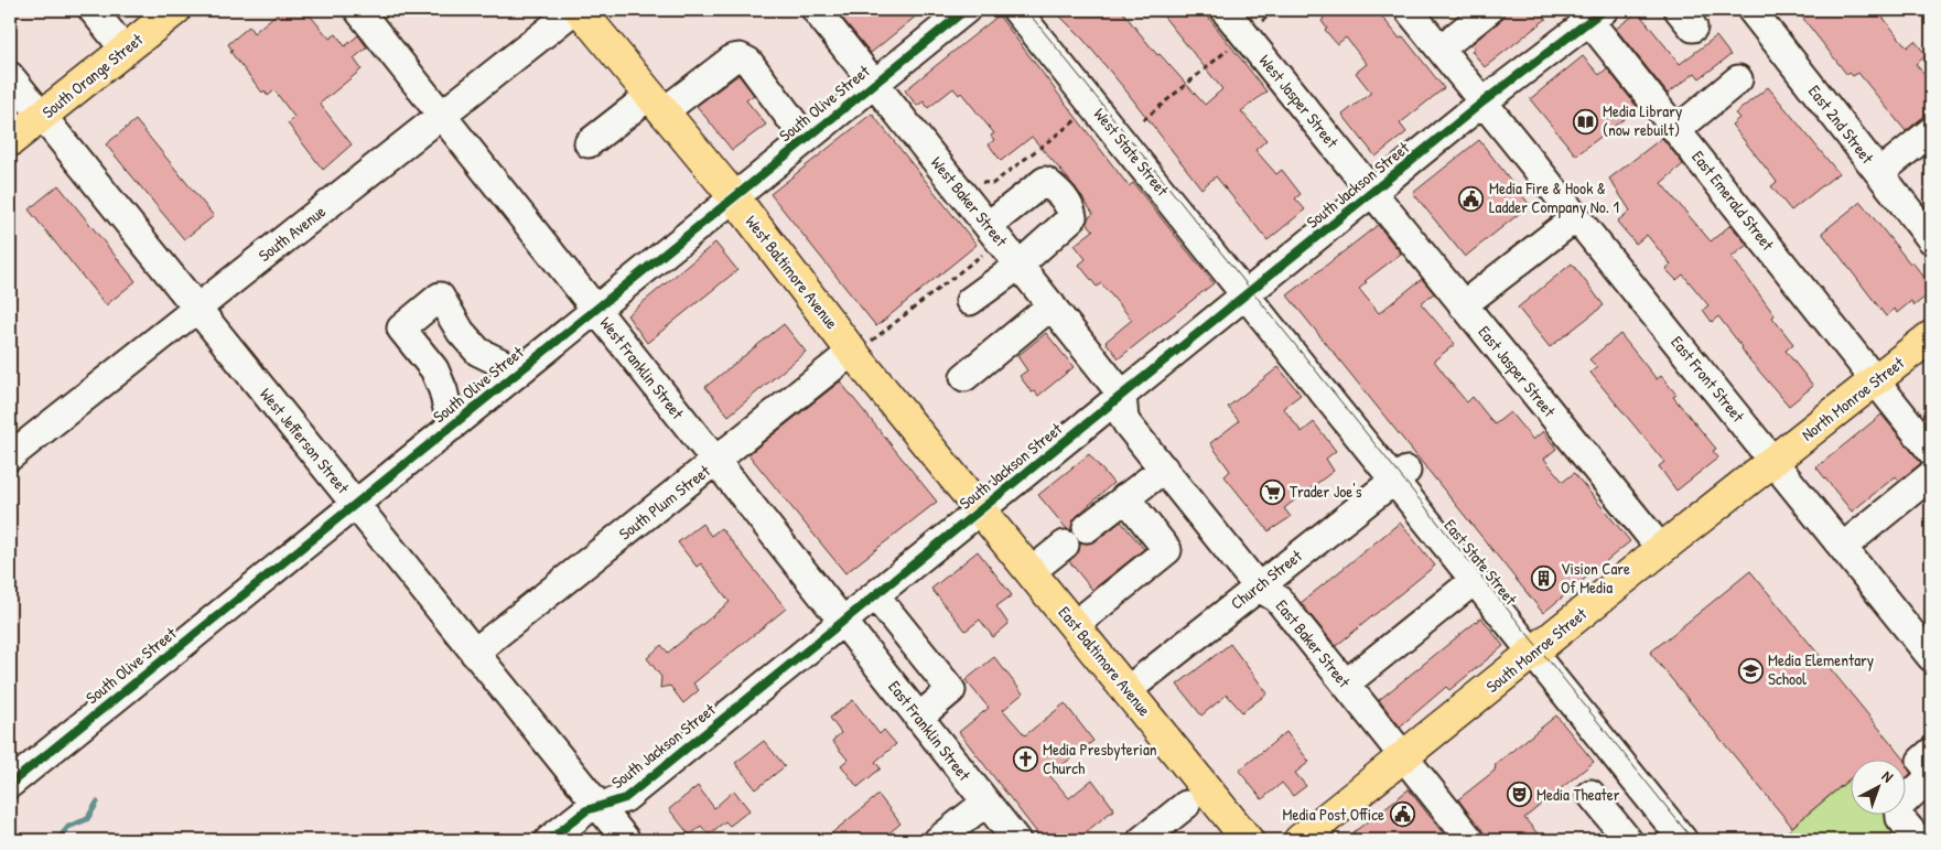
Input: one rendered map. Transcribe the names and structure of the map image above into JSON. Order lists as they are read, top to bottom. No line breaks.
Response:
{"streets":{"main road":["South Orange Street","West Baltimore Avenue","North Monroe Street","South Monroe Street","East Baltimore Avenue"],"street":["West Jasper Street","South Olive Street","East 2nd Street","West State Street","South Jackson Street","East Emerald Street","West Baker Street","South Avenue","West Franklin Street","East Jasper Street","East Front Street","West Jefferson Street","South Plum Street","East State Street","Church Street","East Baker Street","East Franklin Street"]},"crossings":[["South Orange Street","West Jefferson Street"],["West Jasper Street","South Jackson Street"],["West Jasper Street","East Jasper Street"],["South Olive Street","West Baker Street"],["South Olive Street","West Baltimore Avenue"],["South Olive Street","West Franklin Street"],["South Olive Street","West Jefferson Street"],["West State Street","South Jackson Street"],["West State Street","East State Street"],["South Jackson Street","East Emerald Street"],["South Jackson Street","West Baker Street"],["South Jackson Street","West Baltimore Avenue"],["South Jackson Street","West Franklin Street"],["South Jackson Street","East Jasper Street"],["South Jackson Street","East Front Street"],["South Jackson Street","West Jefferson Street"],["South Jackson Street","East State Street"],["South Jackson Street","East Baker Street"],["South Jackson Street","East Baltimore Avenue"],["South Jackson Street","East Franklin Street"],["East Emerald Street","North Monroe Street"],["West Baker Street","East Baker Street"],["South Avenue","West Franklin Street"],["South Avenue","West Jefferson Street"],["West Baltimore Avenue","South Plum Street"],["West Baltimore Avenue","East Baltimore Avenue"],["West Franklin Street","South Plum Street"],["West Franklin Street","East Franklin Street"],["East Jasper Street","South Monroe Street"],["East Front Street","North Monroe Street"],["East Front Street","South Monroe Street"],["North Monroe Street","South Monroe Street"],["West Jefferson Street","South Plum Street"],["East State Street","Church Street"],["East State Street","South Monroe Street"],["Church Street","East Baker Street"],["Church Street","East Baltimore Avenue"],["East Baker Street","South Monroe Street"]],"places":{"library":["Media Library (now rebuilt)"],"public building":["Media Fire & Hook & Ladder Company No. 1","Media Post Office"],"supermarket":["Trader Joe's"],"building":["Vision Care Of Media"],"school or university":["Media Elementary School"],"church":["Media Presbyterian Church"],"theatre":["Media Theater"]},"north":"top right"}
